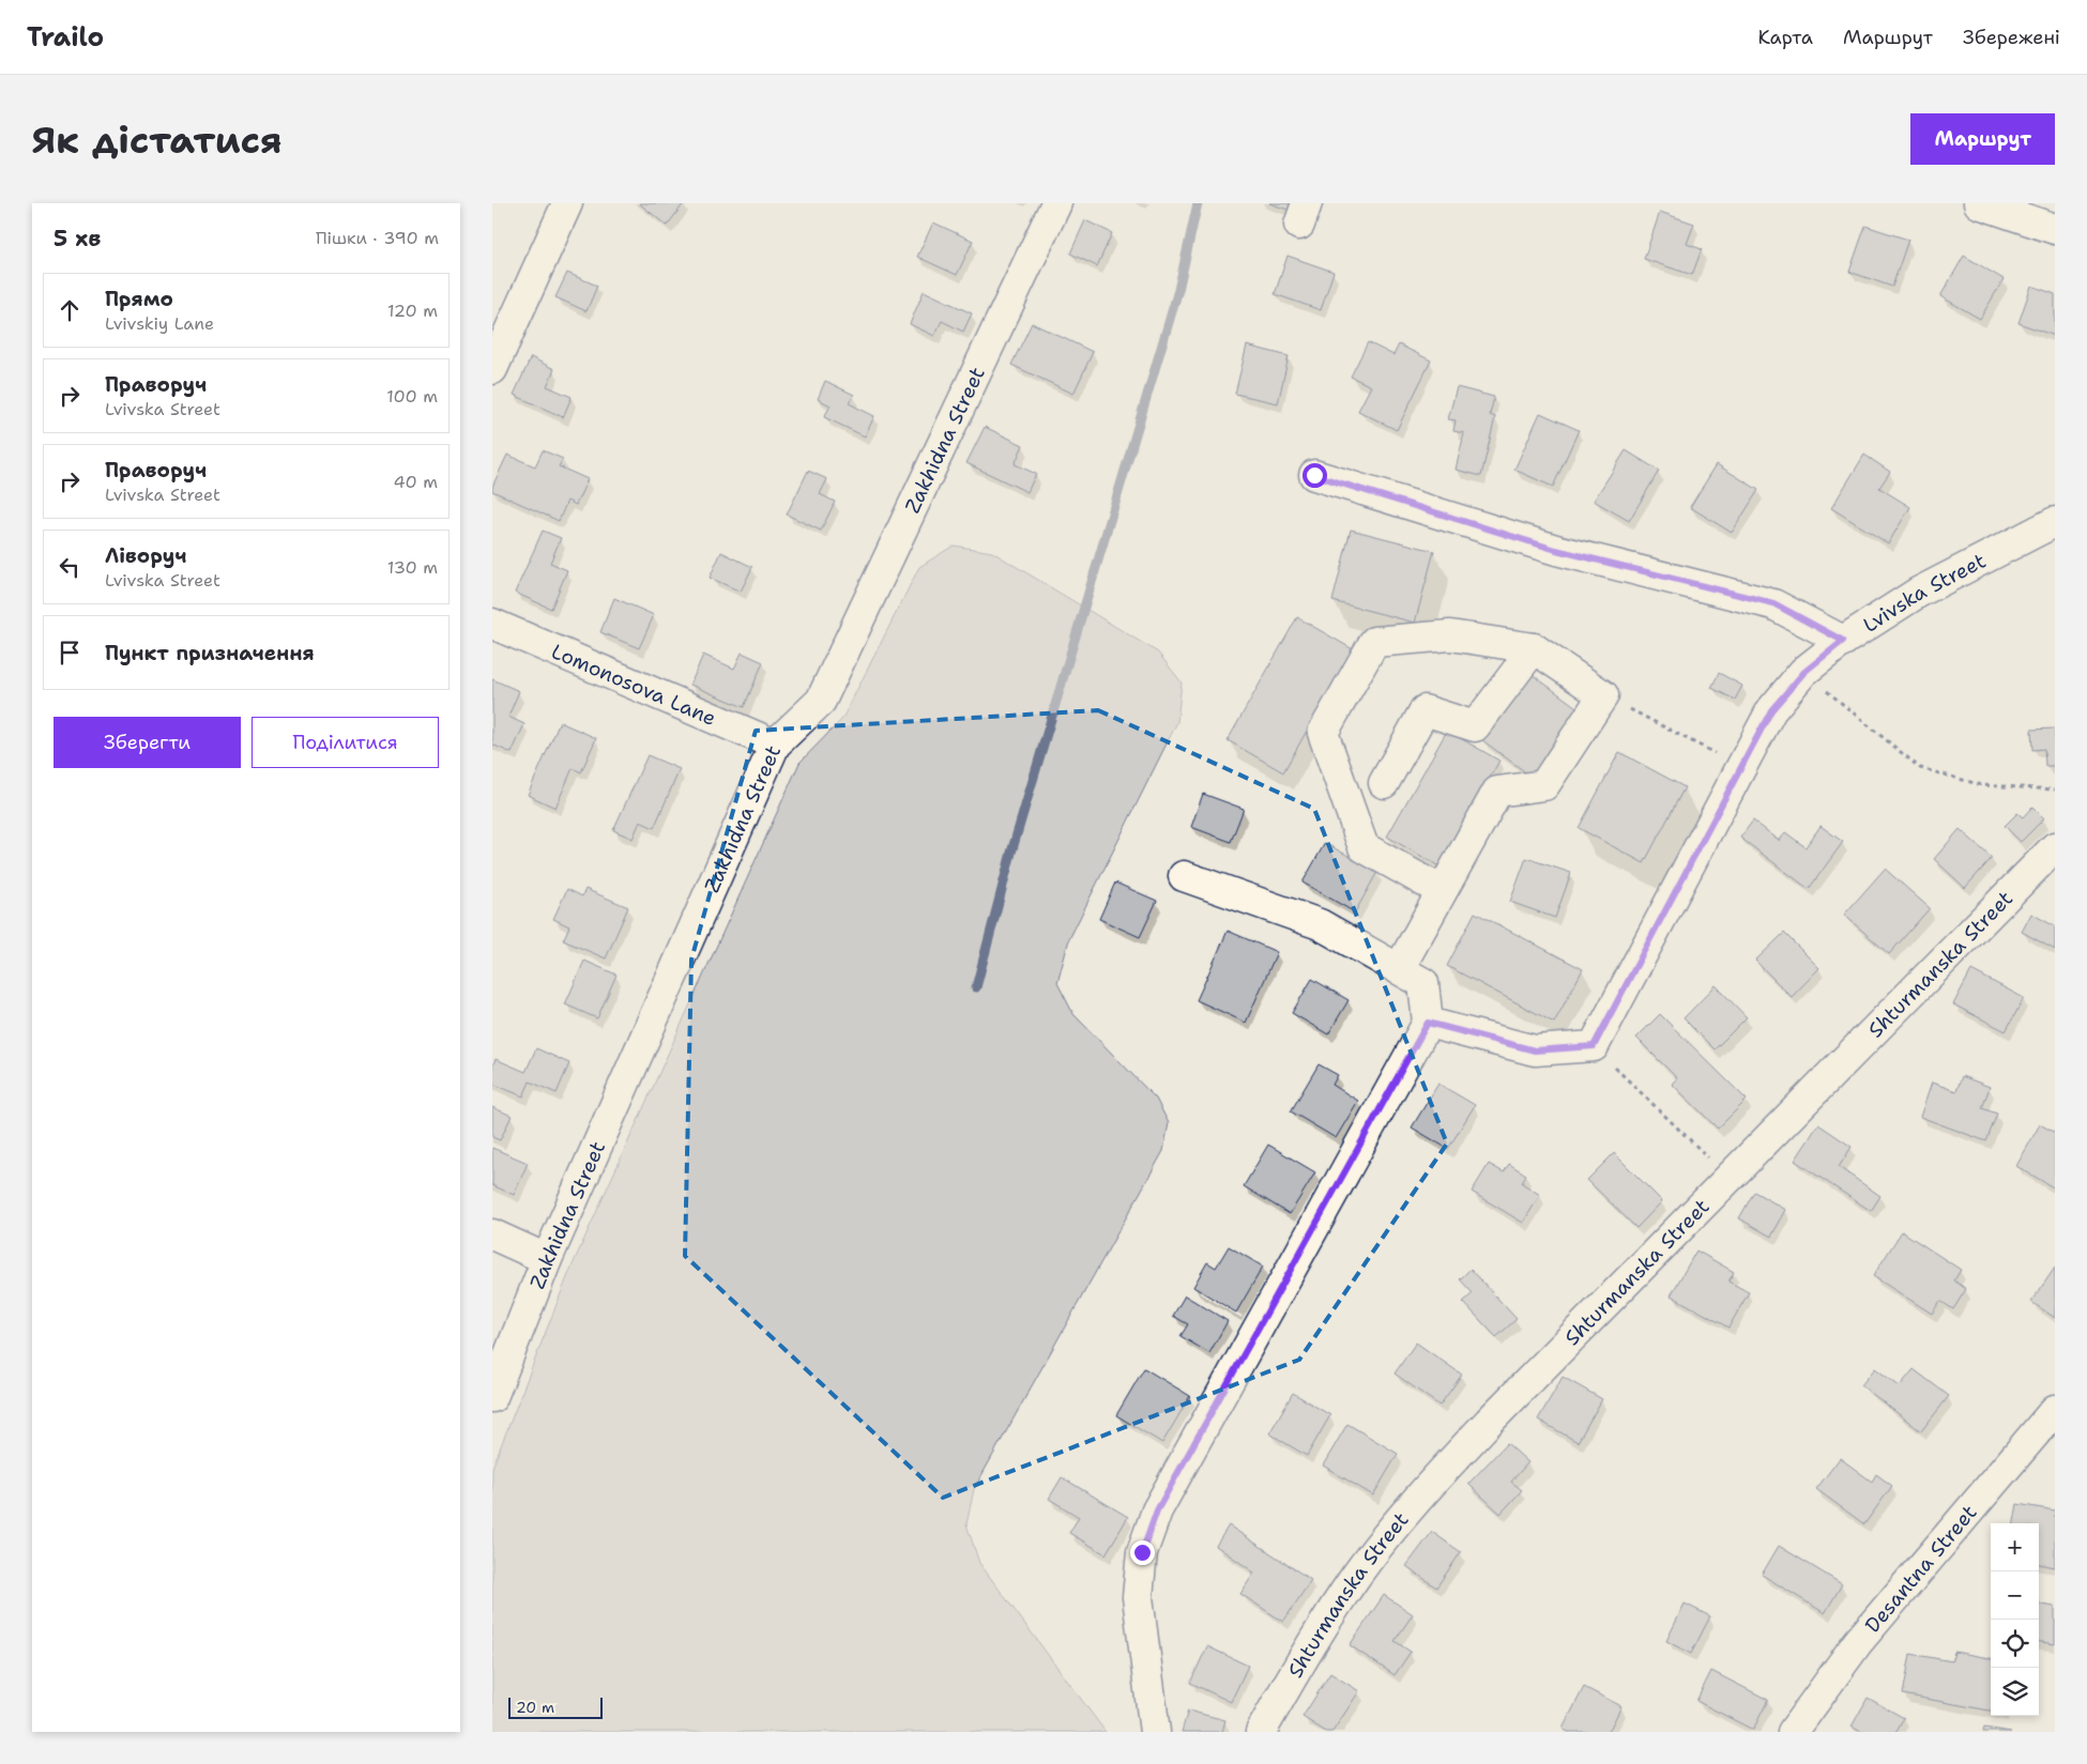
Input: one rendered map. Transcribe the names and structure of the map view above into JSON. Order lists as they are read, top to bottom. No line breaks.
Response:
{"streets":{"street":["Zakhidna Street","Lvivska Street","Lomonosova Lane","Shturmanska Street","Desantna Street"]},"crossings":[["Zakhidna Street","Lomonosova Lane"]],"scale_bar":"20 m","page":{"header":"Trailo","nav":["Карта","Маршрут","Збережені"],"buttons":["Маршрут",["Зберегти","Поділитися"]],"title":"Як дістатися","heading":["5 хв","Пішки · 390 m"],"list":[["Прямо","Lvivskiy Lane","120 m"],["Праворуч","Lvivska Street","100 m"],["Праворуч","Lvivska Street","40 m"],["Ліворуч","Lvivska Street","130 m"],"Пункт призначення"],"map_buttons":["+","−"],"scale":"20 m"}}
